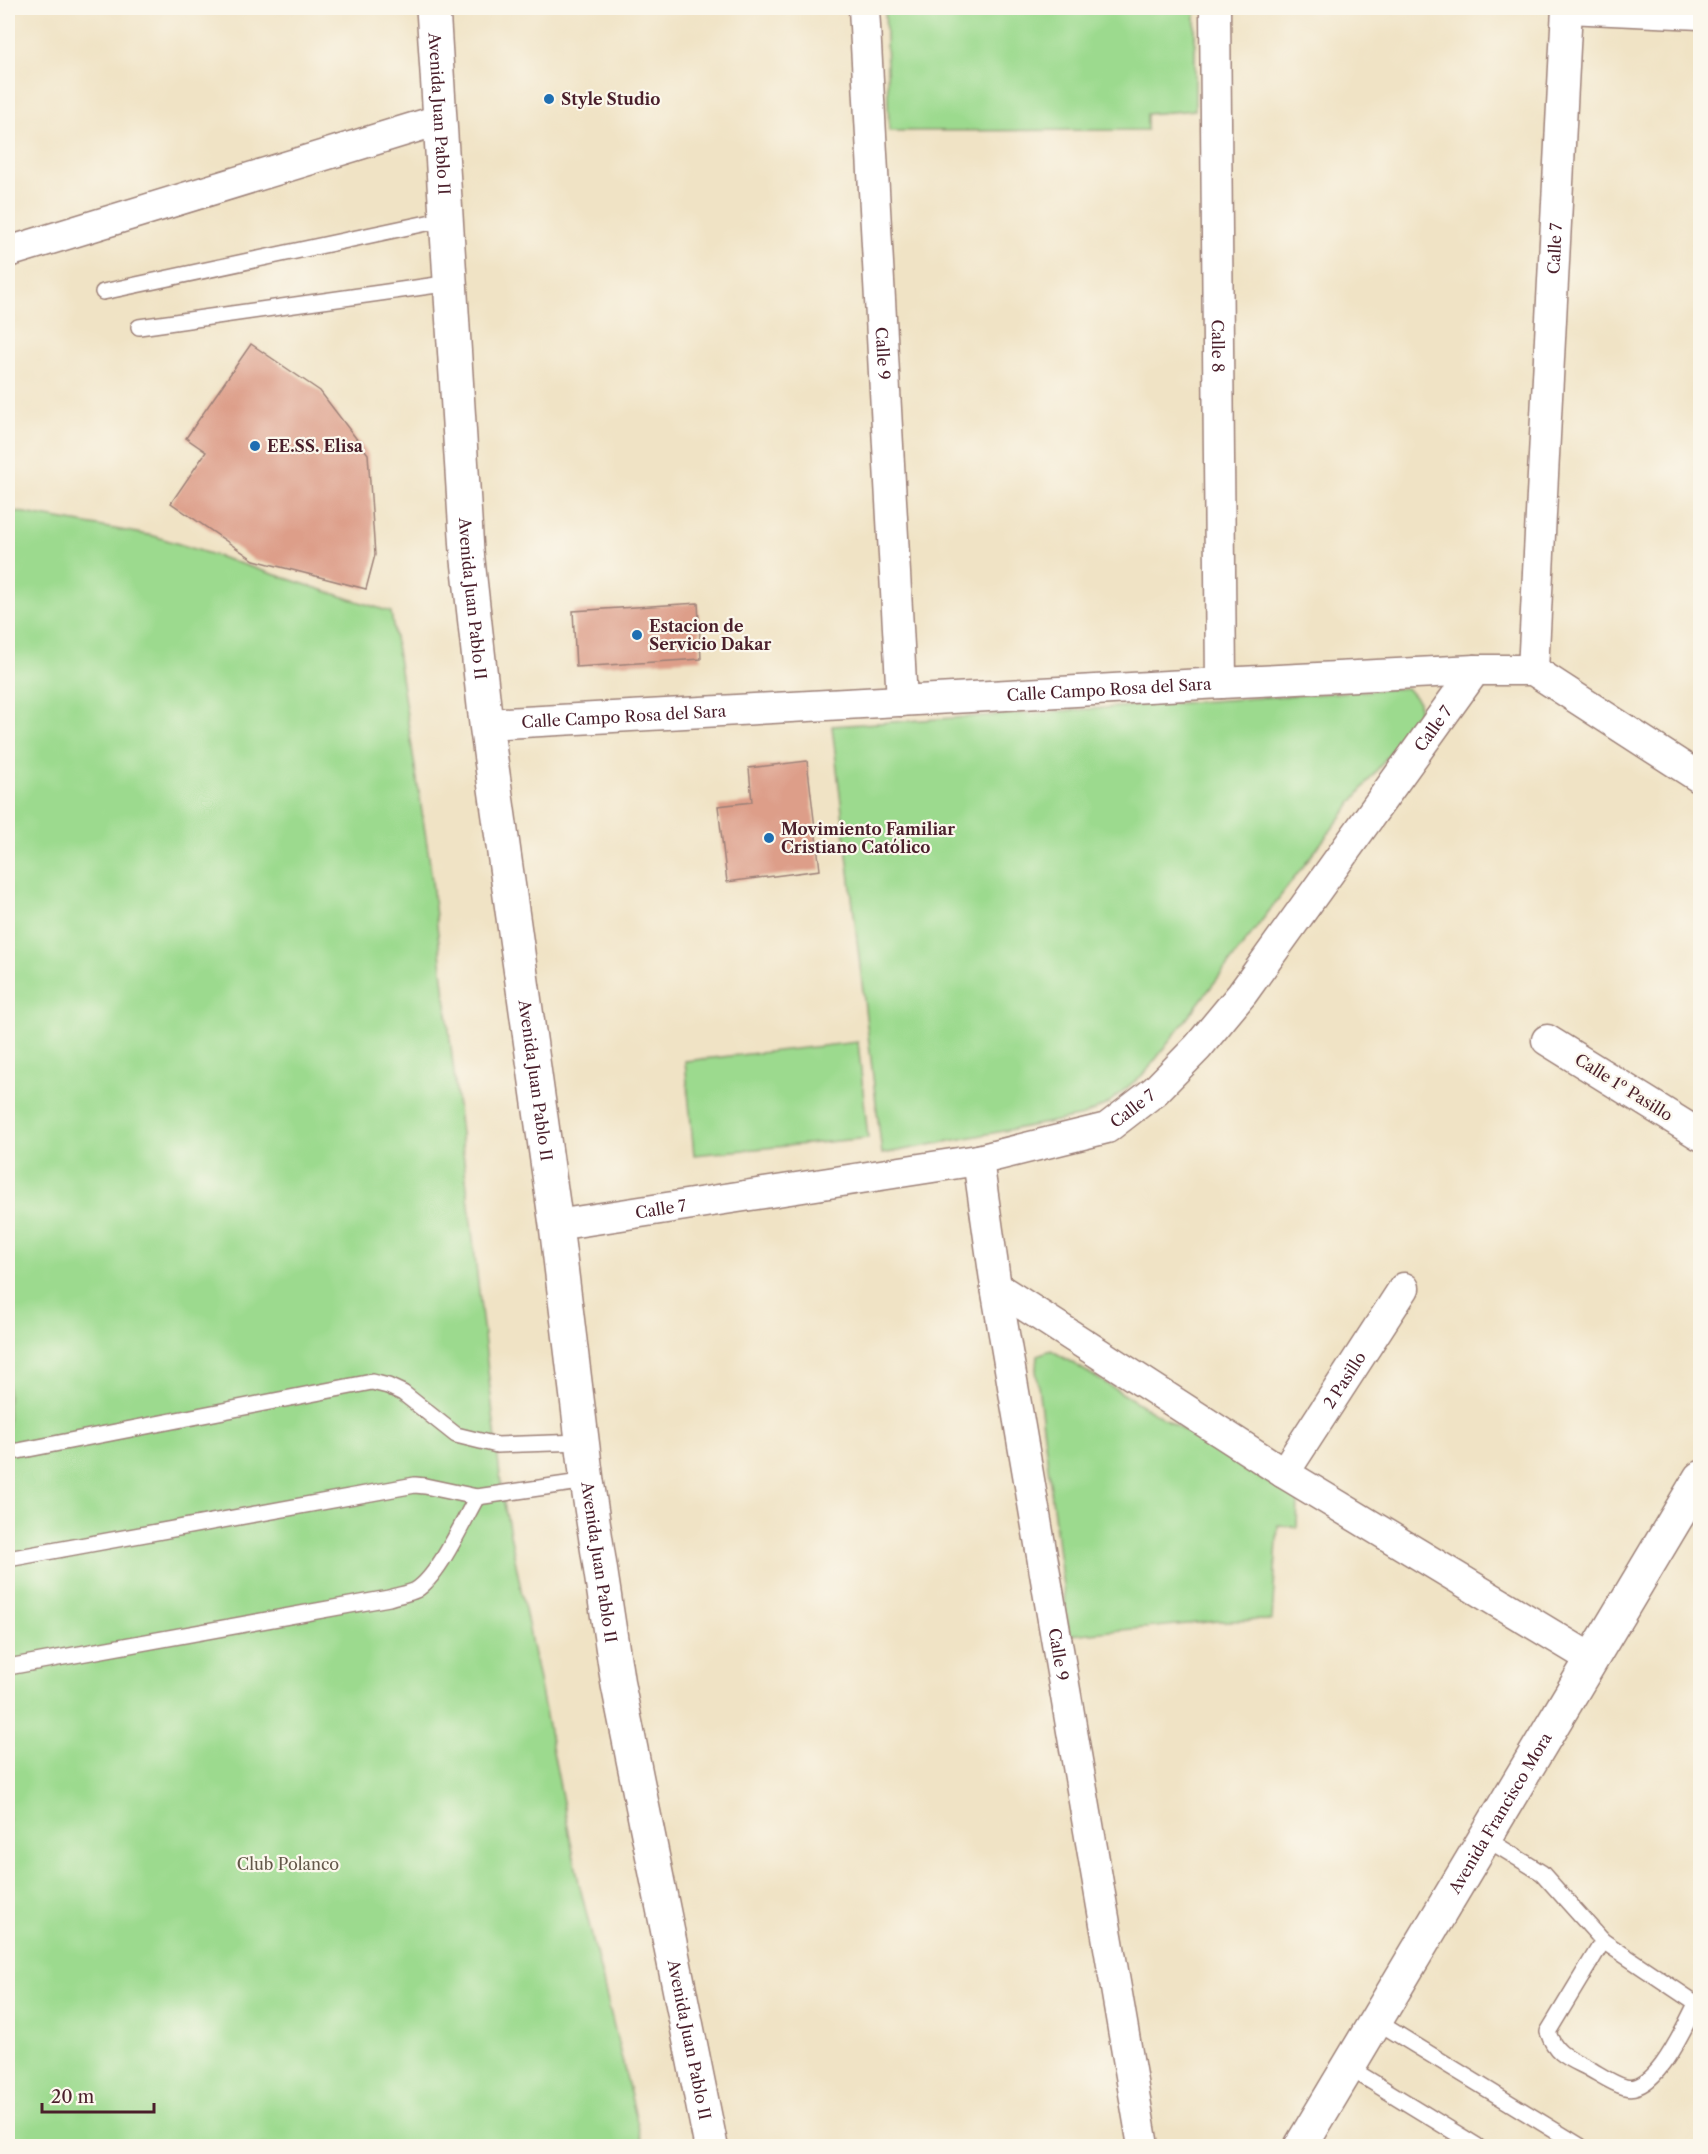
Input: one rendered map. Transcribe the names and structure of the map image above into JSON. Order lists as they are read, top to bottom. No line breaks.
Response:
{"streets":{"street":["Avenida Juan Pablo II","Calle 7","Calle 8","Calle 9","Calle Campo Rosa del Sara","Calle 1º Pasillo","2 Pasillo","Avenida Francisco Mora"]},"crossings":[["Avenida Juan Pablo II","Calle 7"],["Avenida Juan Pablo II","Calle Campo Rosa del Sara"],["Calle 7","Calle 9"],["Calle 7","Calle Campo Rosa del Sara"],["Calle 8","Calle Campo Rosa del Sara"],["Calle 9","Calle Campo Rosa del Sara"]],"parks":["Club Polanco"],"places":["Style Studio","EE.SS. Elisa","Estacion de Servicio Dakar","Movimiento Familiar Cristiano Católico"],"scale_bar":"20 m"}
